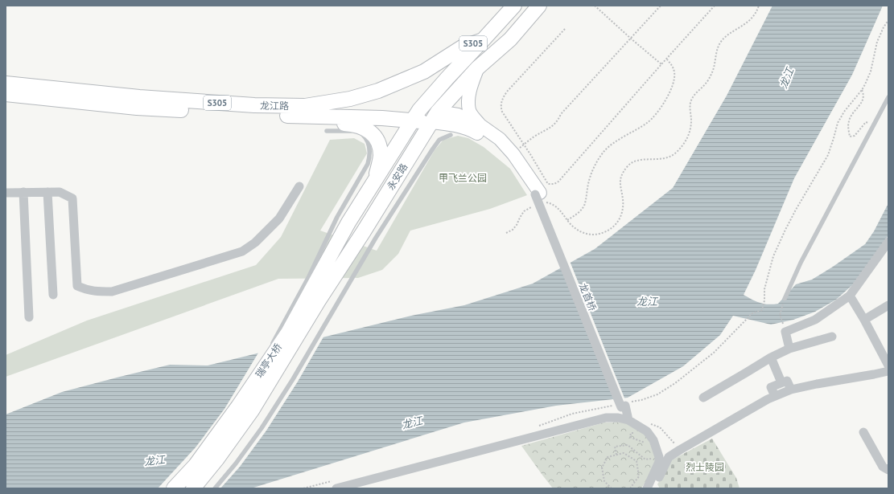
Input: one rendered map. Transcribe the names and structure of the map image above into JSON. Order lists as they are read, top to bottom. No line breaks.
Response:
{"streets":{"main road":["S305","龙江路","永安路","瑞亭大桥"],"street":["龙首桥"]},"crossings":[["S305","永安路"],["龙江路","永安路"],["永安路","瑞亭大桥"]],"water":["龙江"],"parks":["甲飞兰公园","烈士陵园"]}
